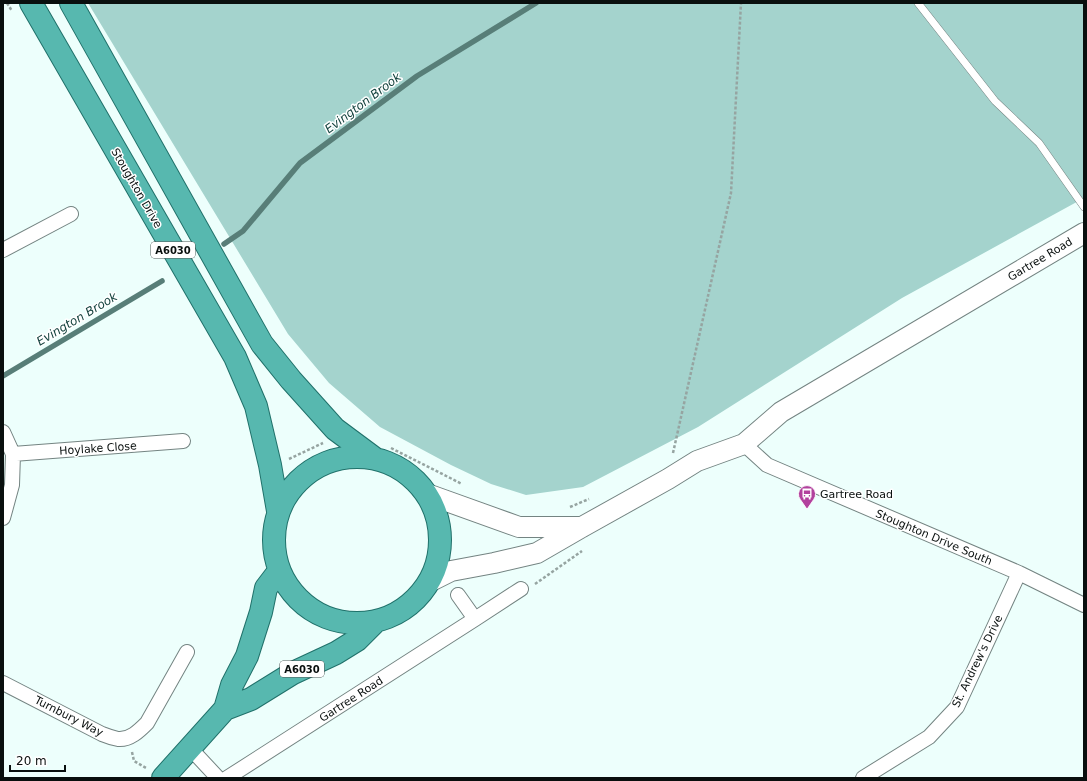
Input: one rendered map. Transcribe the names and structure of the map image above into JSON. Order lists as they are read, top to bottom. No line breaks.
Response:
{"streets":{"highway":["Stoughton Drive","A6030"],"main road":["Gartree Road"],"street":["Hoylake Close","Stoughton Drive South","St. Andrew's Drive","Turnbury Way"]},"crossings":[["Gartree Road","Stoughton Drive South"],["Stoughton Drive South","St. Andrew's Drive"]],"water":["Evington Brook"],"places":{"bus stop":["Gartree Road"]},"scale_bar":"20 m"}
